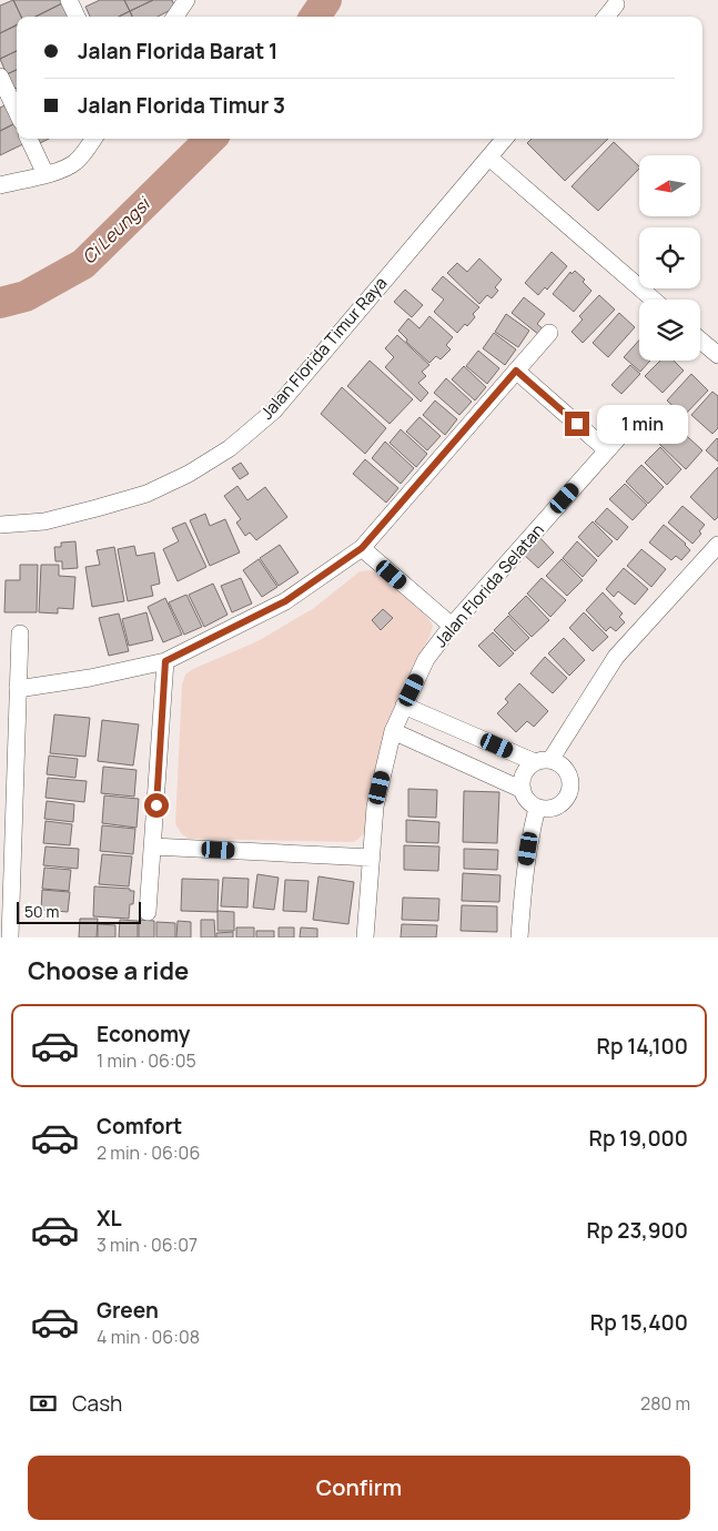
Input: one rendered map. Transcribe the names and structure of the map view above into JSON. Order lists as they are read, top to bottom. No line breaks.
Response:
{"streets":{"street":["Jalan Florida Timur Raya","Jalan Florida Selatan"]},"water":["Ci Leungsi"],"scale_bar":"50 m","north":"left","page":{"banner":["Jalan Florida Barat 1","Jalan Florida Timur 3"],"bubble":"1 min","scale":"50 m","heading":"Choose a ride","list":[{"name":"Economy","note":"1 min · 06:05","value":"Rp 14,100"},{"name":"Comfort","note":"2 min · 06:06","value":"Rp 19,000"},{"name":"XL","note":"3 min · 06:07","value":"Rp 23,900"},{"name":"Green","note":"4 min · 06:08","value":"Rp 15,400"}],"pay":["Cash","280 m"],"buttons":"Confirm"}}
